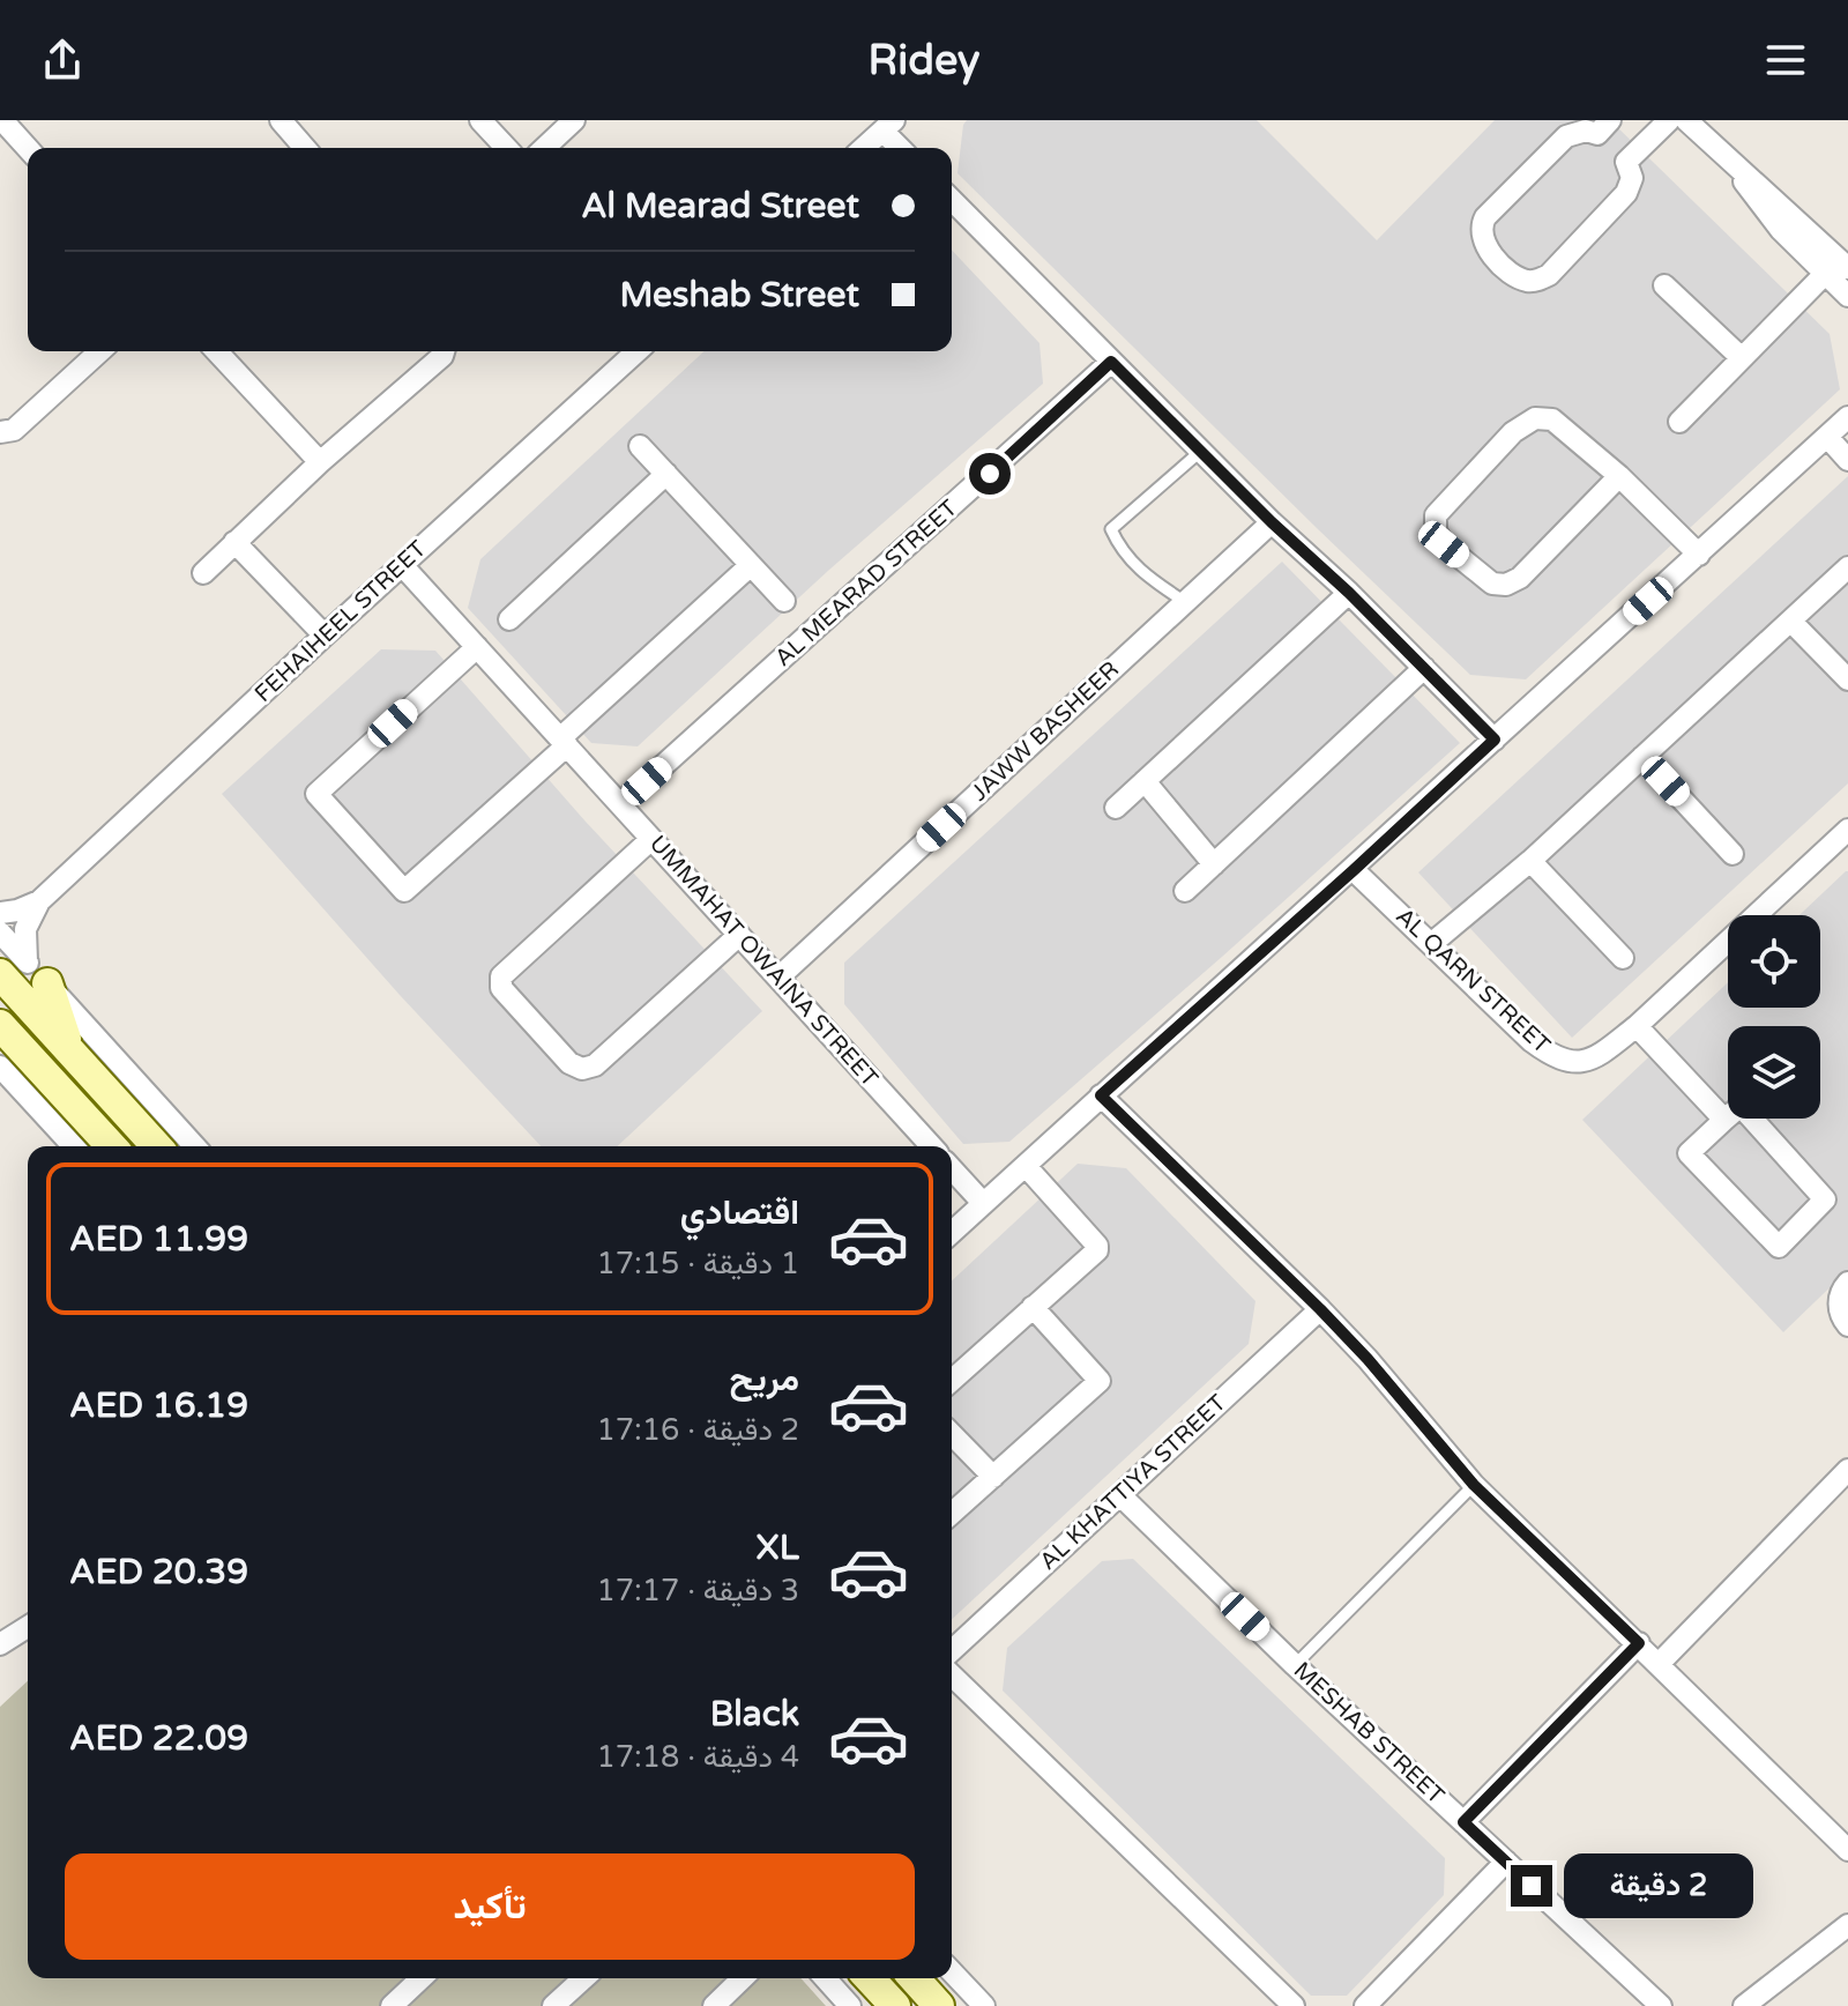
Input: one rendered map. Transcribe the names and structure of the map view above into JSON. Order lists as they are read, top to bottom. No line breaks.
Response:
{"streets":{"street":["AL MEARAD STREET","FEHAIHEEL STREET","JAWW BASHEER","UMMAHAT OWAINA STREET","AL QARN STREET","AL KHATTIYA STREET","MESHAB STREET"]},"crossings":[["AL MEARAD STREET","UMMAHAT OWAINA STREET"],["FEHAIHEEL STREET","UMMAHAT OWAINA STREET"],["JAWW BASHEER","UMMAHAT OWAINA STREET"],["AL KHATTIYA STREET","MESHAB STREET"]],"page":{"header":"Ridey","banner":["Al Mearad Street","Meshab Street"],"list":[{"name":"اقتصادي","note":"1 دقيقة · 17:15","value":"AED 11.99"},{"name":"مريح","note":"2 دقيقة · 17:16","value":"AED 16.19"},{"name":"XL","note":"3 دقيقة · 17:17","value":"AED 20.39"},{"name":"Black","note":"4 دقيقة · 17:18","value":"AED 22.09"}],"buttons":"تأكيد","bubble":"2 دقيقة"}}
